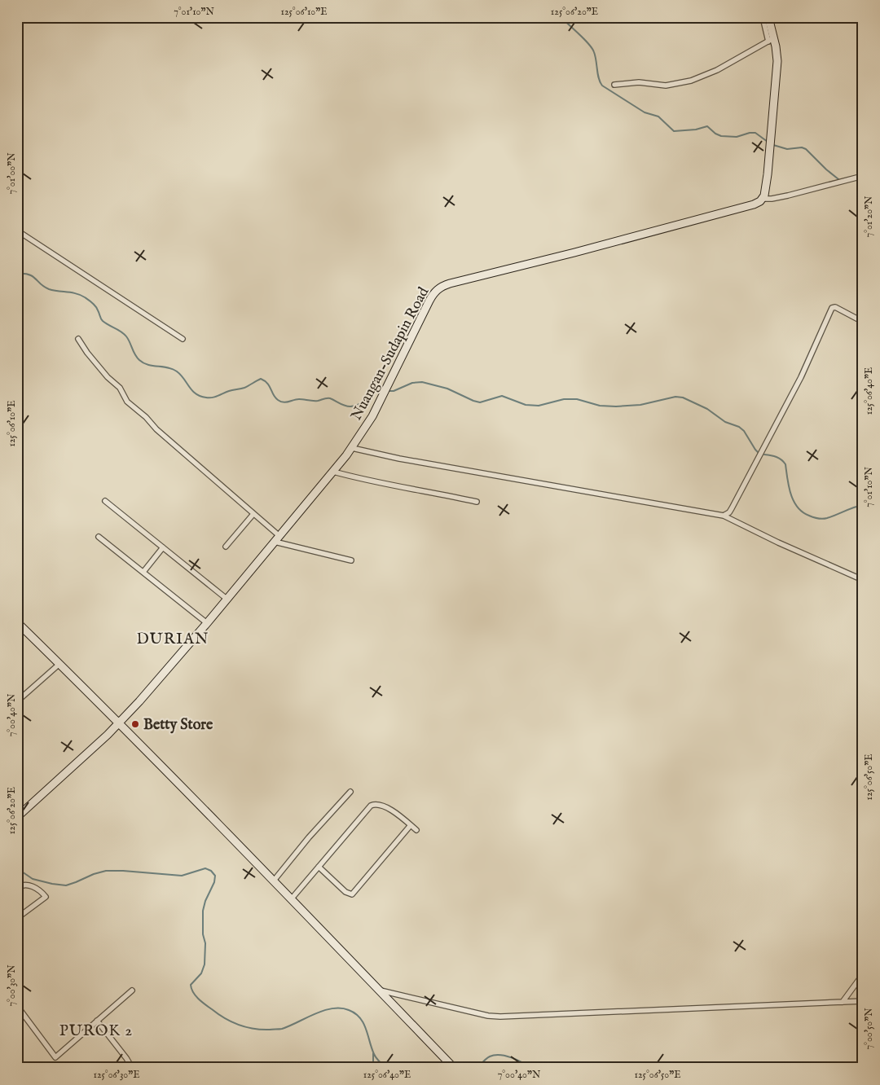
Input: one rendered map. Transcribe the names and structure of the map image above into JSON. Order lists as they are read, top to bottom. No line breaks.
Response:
{"streets":{"street":["Nuangan-Sudapin Road"]},"districts":["DURIAN","PUROK 2"],"places":["Betty Store"],"coordinates":["7°01'10\"N","125°06'10\"E","125°06'20\"E","7°01'00\"N","7°01'20\"N","125°06'40\"E","7°00'40\"N","125°06'50\"E","7°00'30\"N","7°00'50\"N","125°06'30\"E"]}
